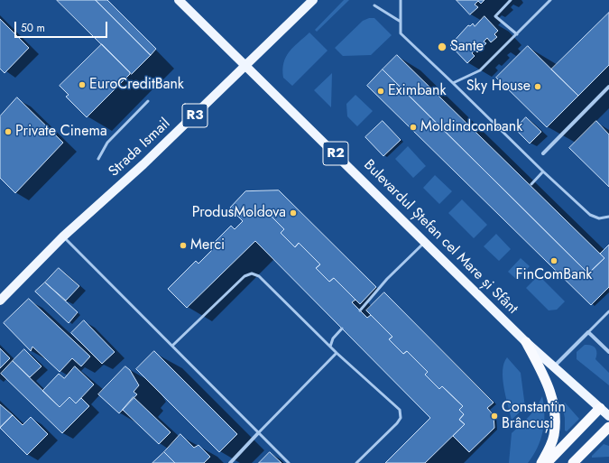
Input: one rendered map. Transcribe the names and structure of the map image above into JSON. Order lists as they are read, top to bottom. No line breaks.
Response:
{"streets":{"main road":["R3","Strada Ismail","R2","Bulevardul Ștefan cel Mare și Sfânt"]},"crossings":[["Strada Ismail","Bulevardul Ștefan cel Mare și Sfânt"]],"places":["Sante","EuroCreditBank","Sky House","Eximbank","Moldindconbank","Private Cinema","ProdusMoldova","Merci","FinComBank","Constantin Brâncuși"],"scale_bar":"50 m"}
